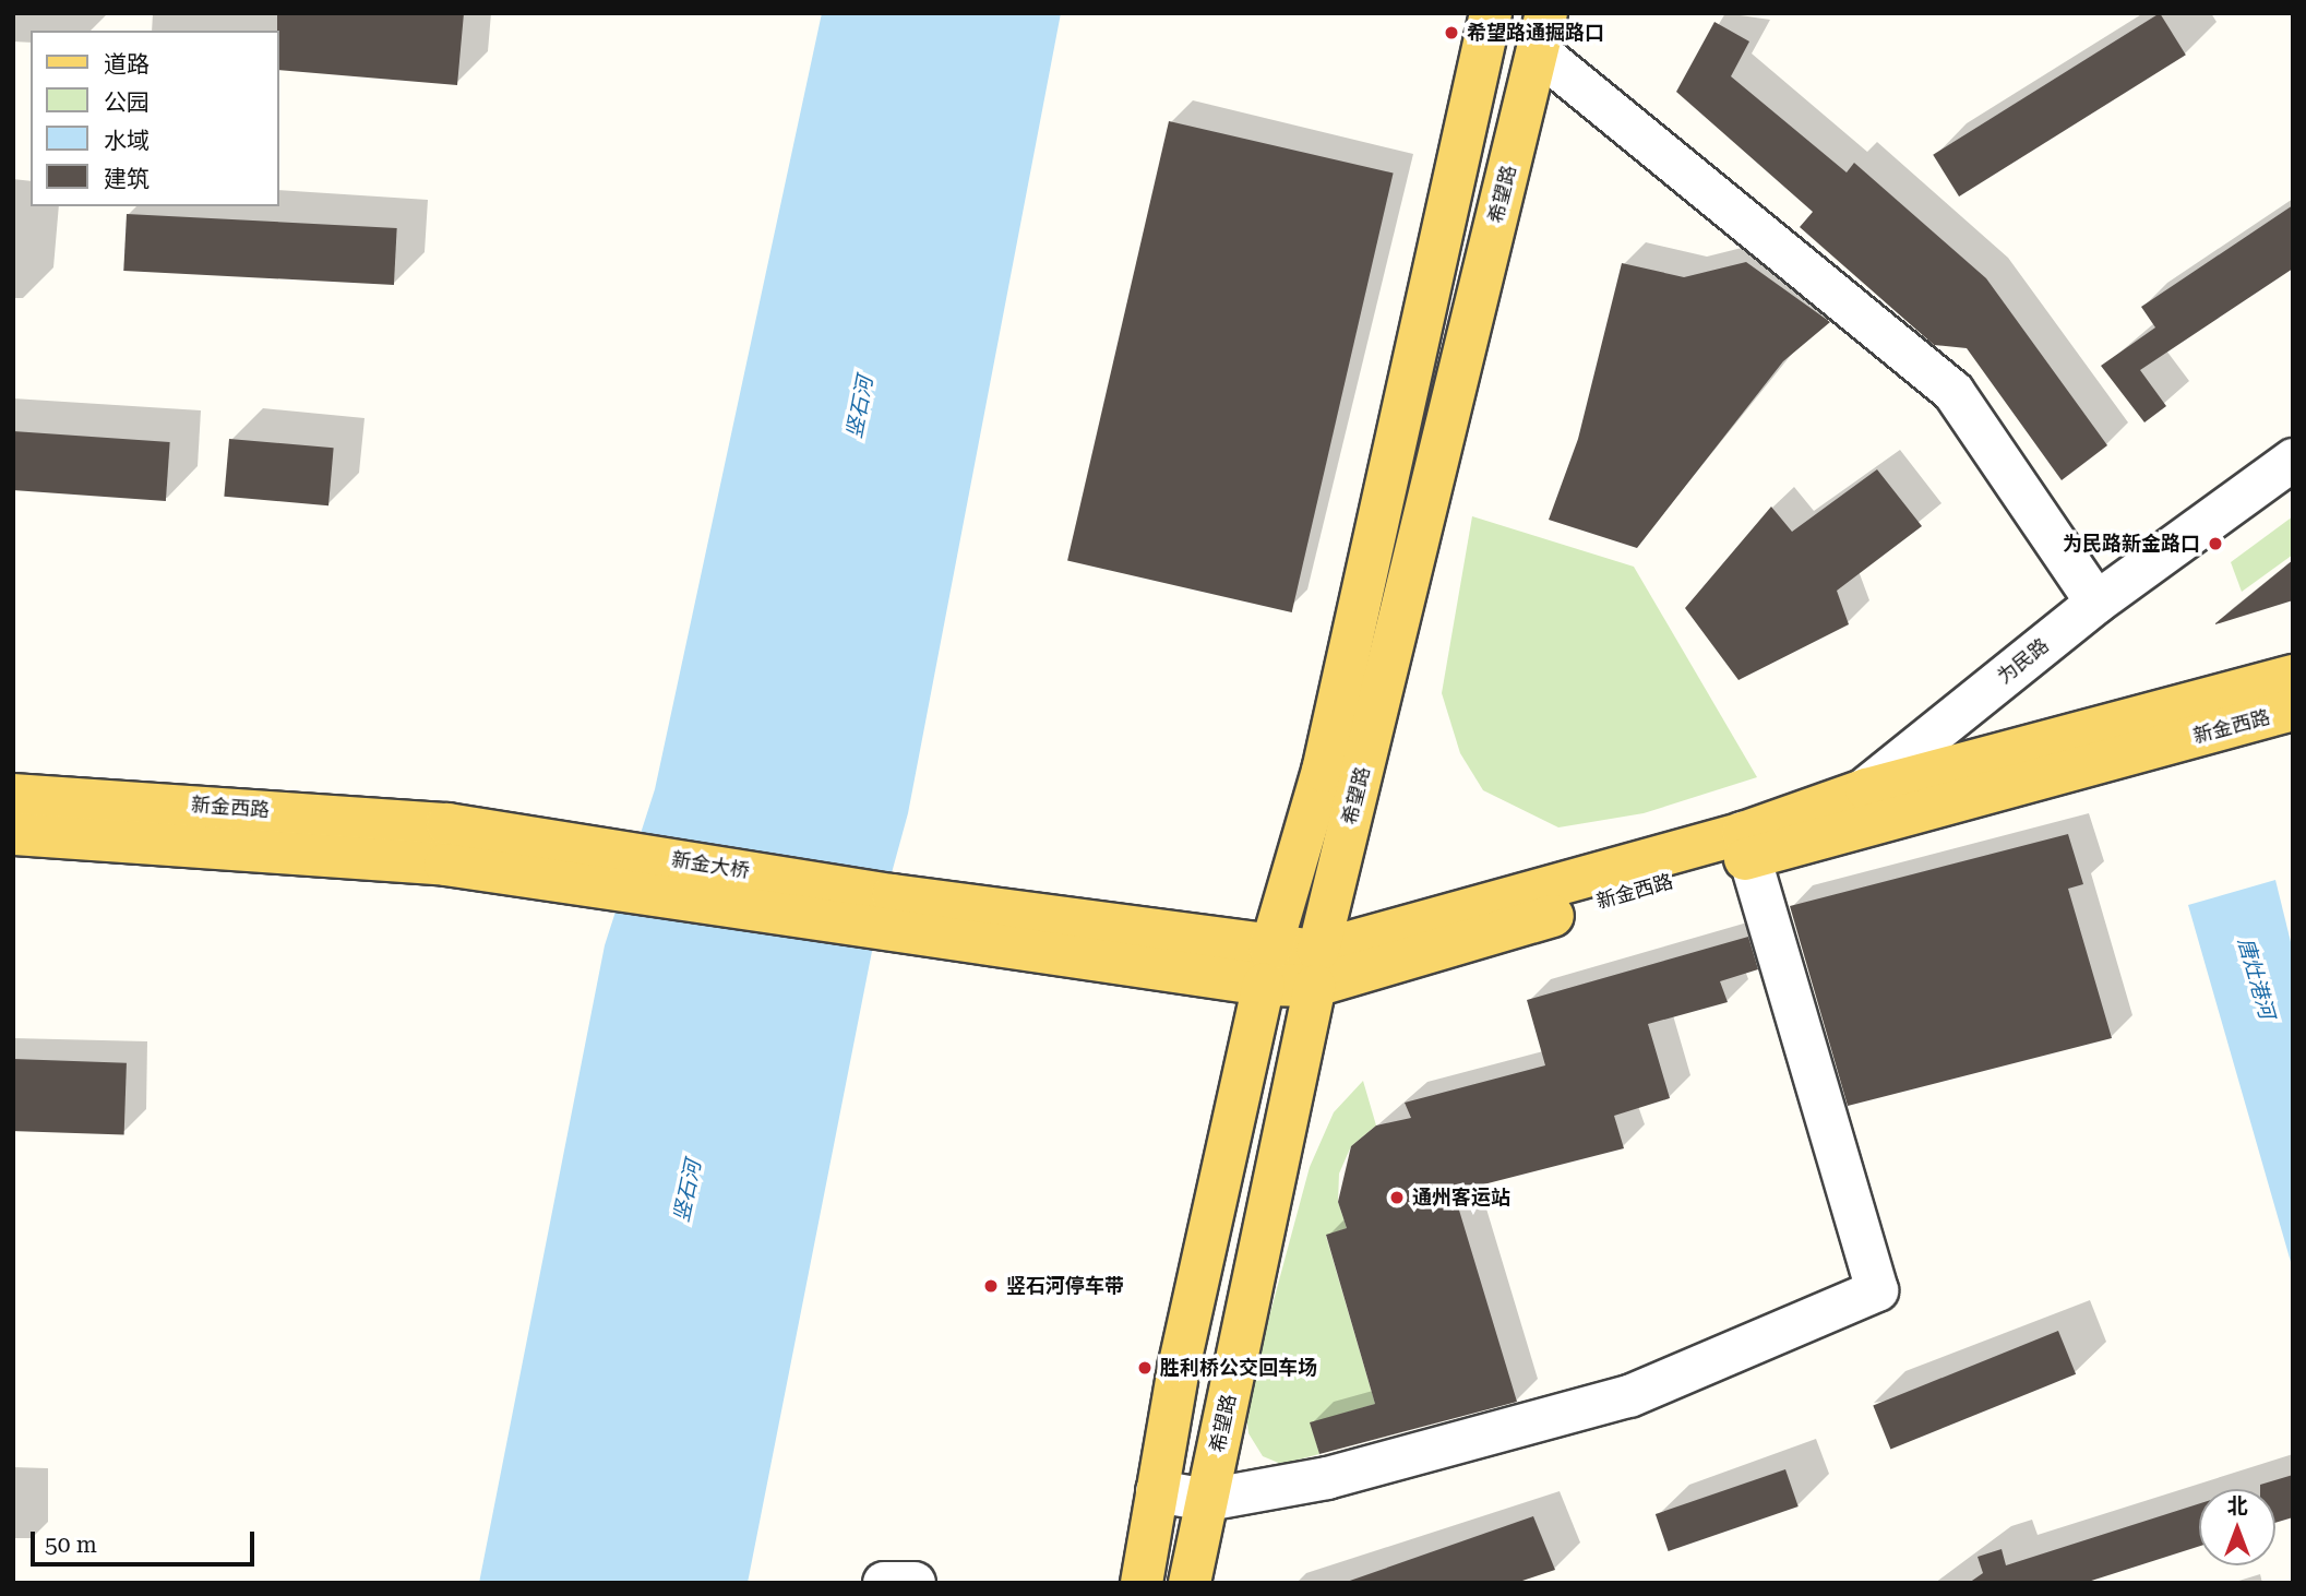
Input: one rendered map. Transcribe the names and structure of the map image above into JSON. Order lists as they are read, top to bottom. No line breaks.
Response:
{"streets":{"main road":["希望路","新金西路","新金大桥"],"street":["为民路"]},"crossings":[["希望路","新金西路"],["为民路","新金西路"],["新金西路","新金大桥"]],"water":["竖石河","唐灶港河"],"places":["希望路通掘路口","为民路新金路口","通州客运站","竖石河停车带","胜利桥公交回车场"],"legend":["道路","公园","水域","建筑"],"scale_bar":"50 m","north":"top"}
